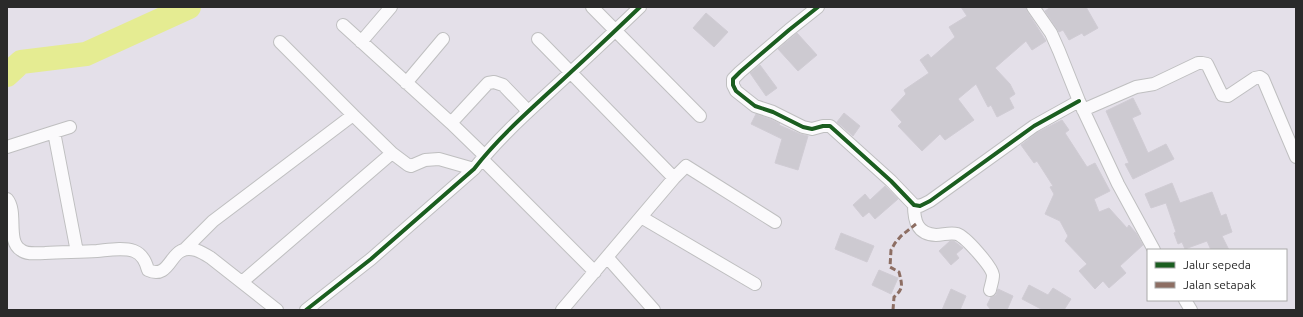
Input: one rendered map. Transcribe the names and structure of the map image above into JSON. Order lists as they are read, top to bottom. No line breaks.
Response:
{"legend":["Jalur sepeda","Jalan setapak"]}
